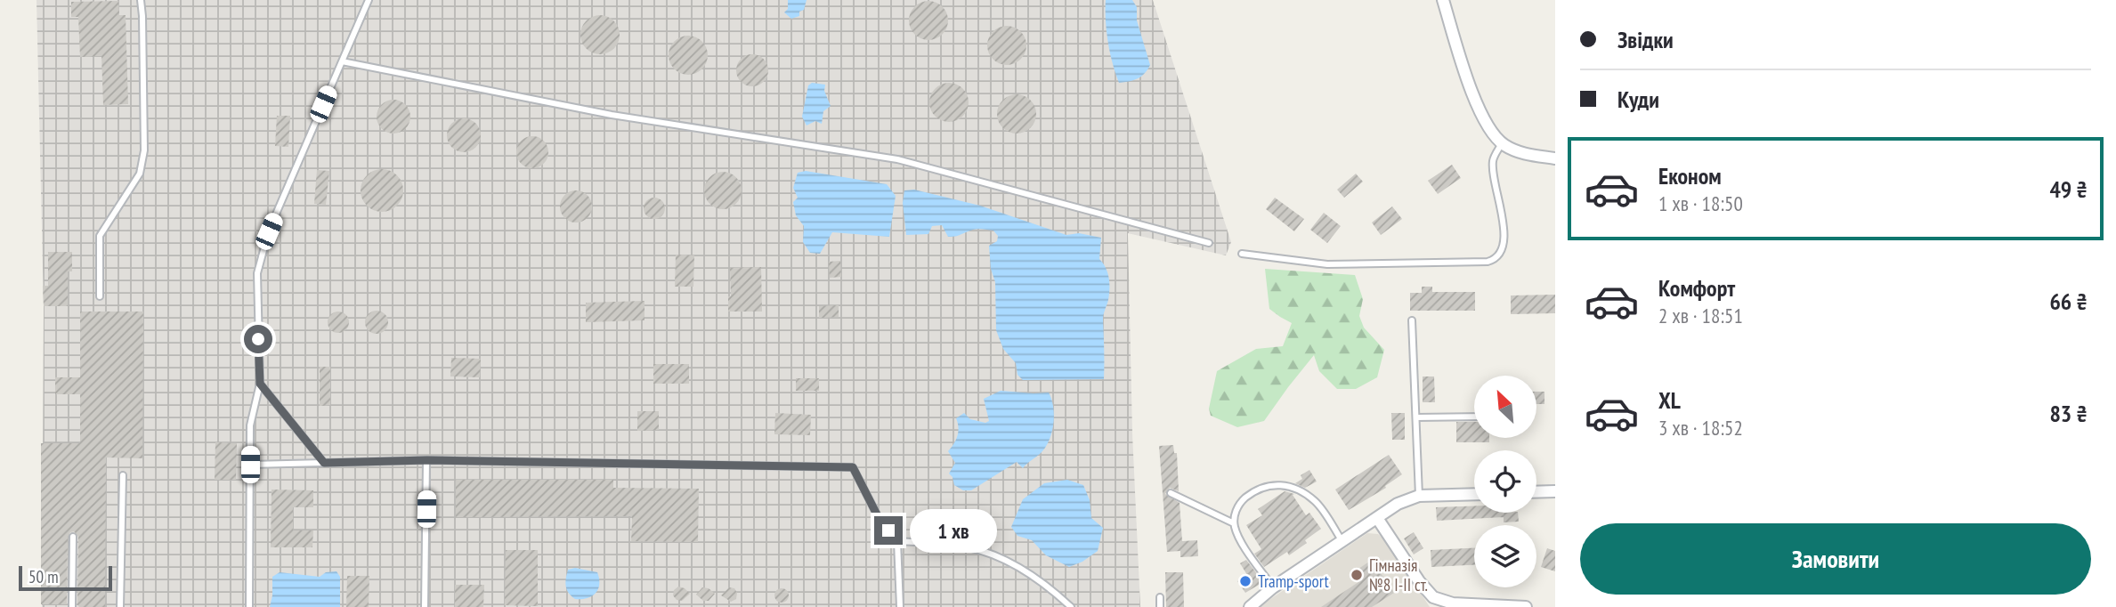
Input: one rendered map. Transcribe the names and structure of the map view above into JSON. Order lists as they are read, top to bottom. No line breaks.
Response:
{"places":["Гімназія №8 I-II ст.","Tramp-sport"],"scale_bar":"50 m","north":"top left","page":{"banner":["Звідки","Куди"],"list":[{"name":"Економ","note":"1 хв · 18:50","value":"49 ₴"},{"name":"Комфорт","note":"2 хв · 18:51","value":"66 ₴"},{"name":"XL","note":"3 хв · 18:52","value":"83 ₴"}],"bubble":"1 хв","buttons":"Замовити","scale":"50 m"}}
